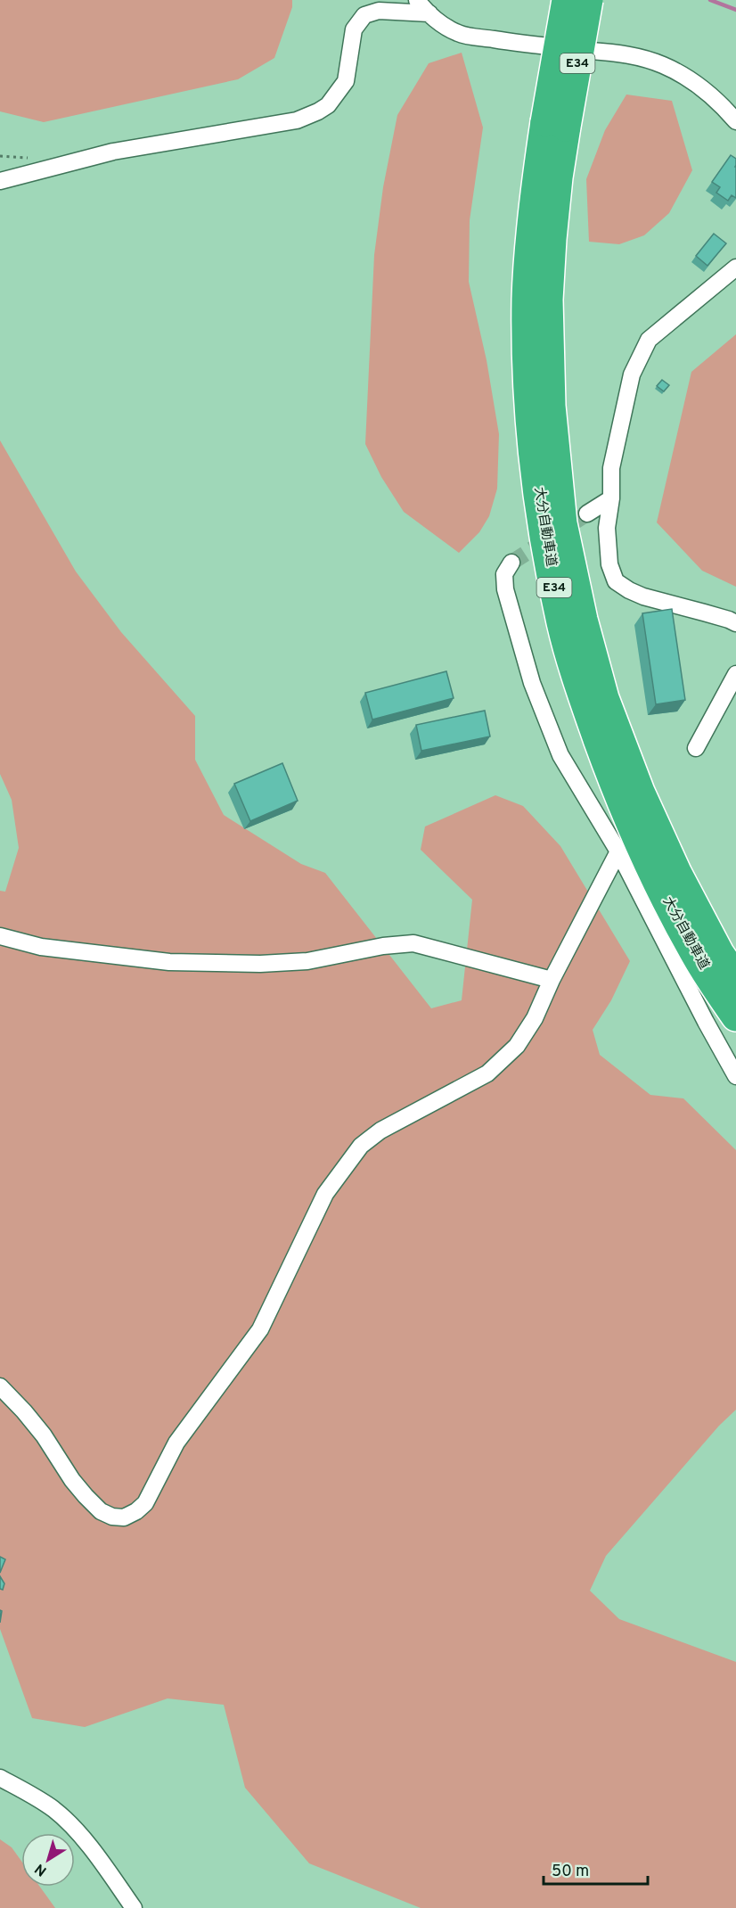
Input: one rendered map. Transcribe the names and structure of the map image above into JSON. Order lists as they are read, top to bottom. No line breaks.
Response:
{"streets":{"highway":["E34","大分自動車道"]},"scale_bar":"50 m","north":"bottom left"}
